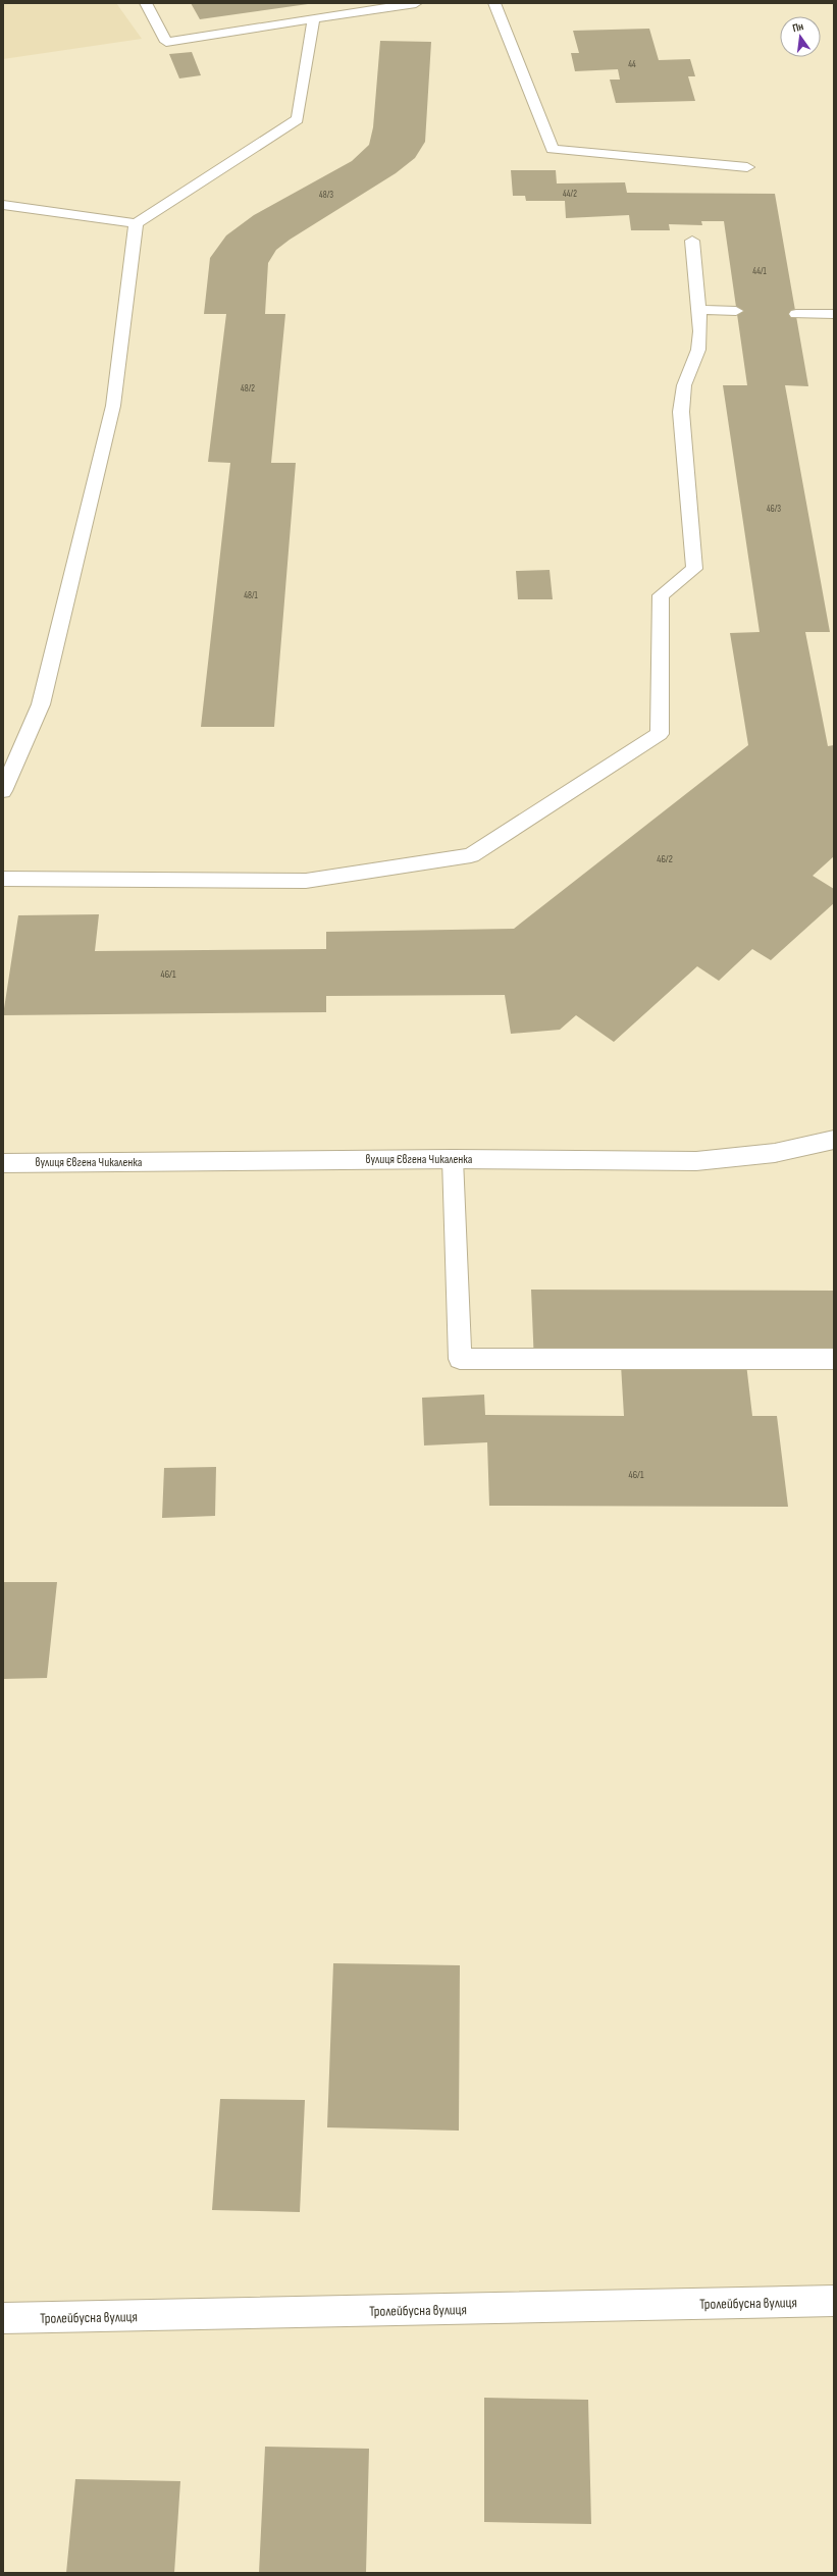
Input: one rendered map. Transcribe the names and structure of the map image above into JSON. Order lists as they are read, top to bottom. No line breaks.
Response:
{"streets":{"main road":["вулиця Євгена Чикаленка","Тролейбусна вулиця"]},"house_numbers":["44","44/2","48/3","44/1","48/2","46/3","48/1","46/2","46/1","46/1"],"north":"top"}
